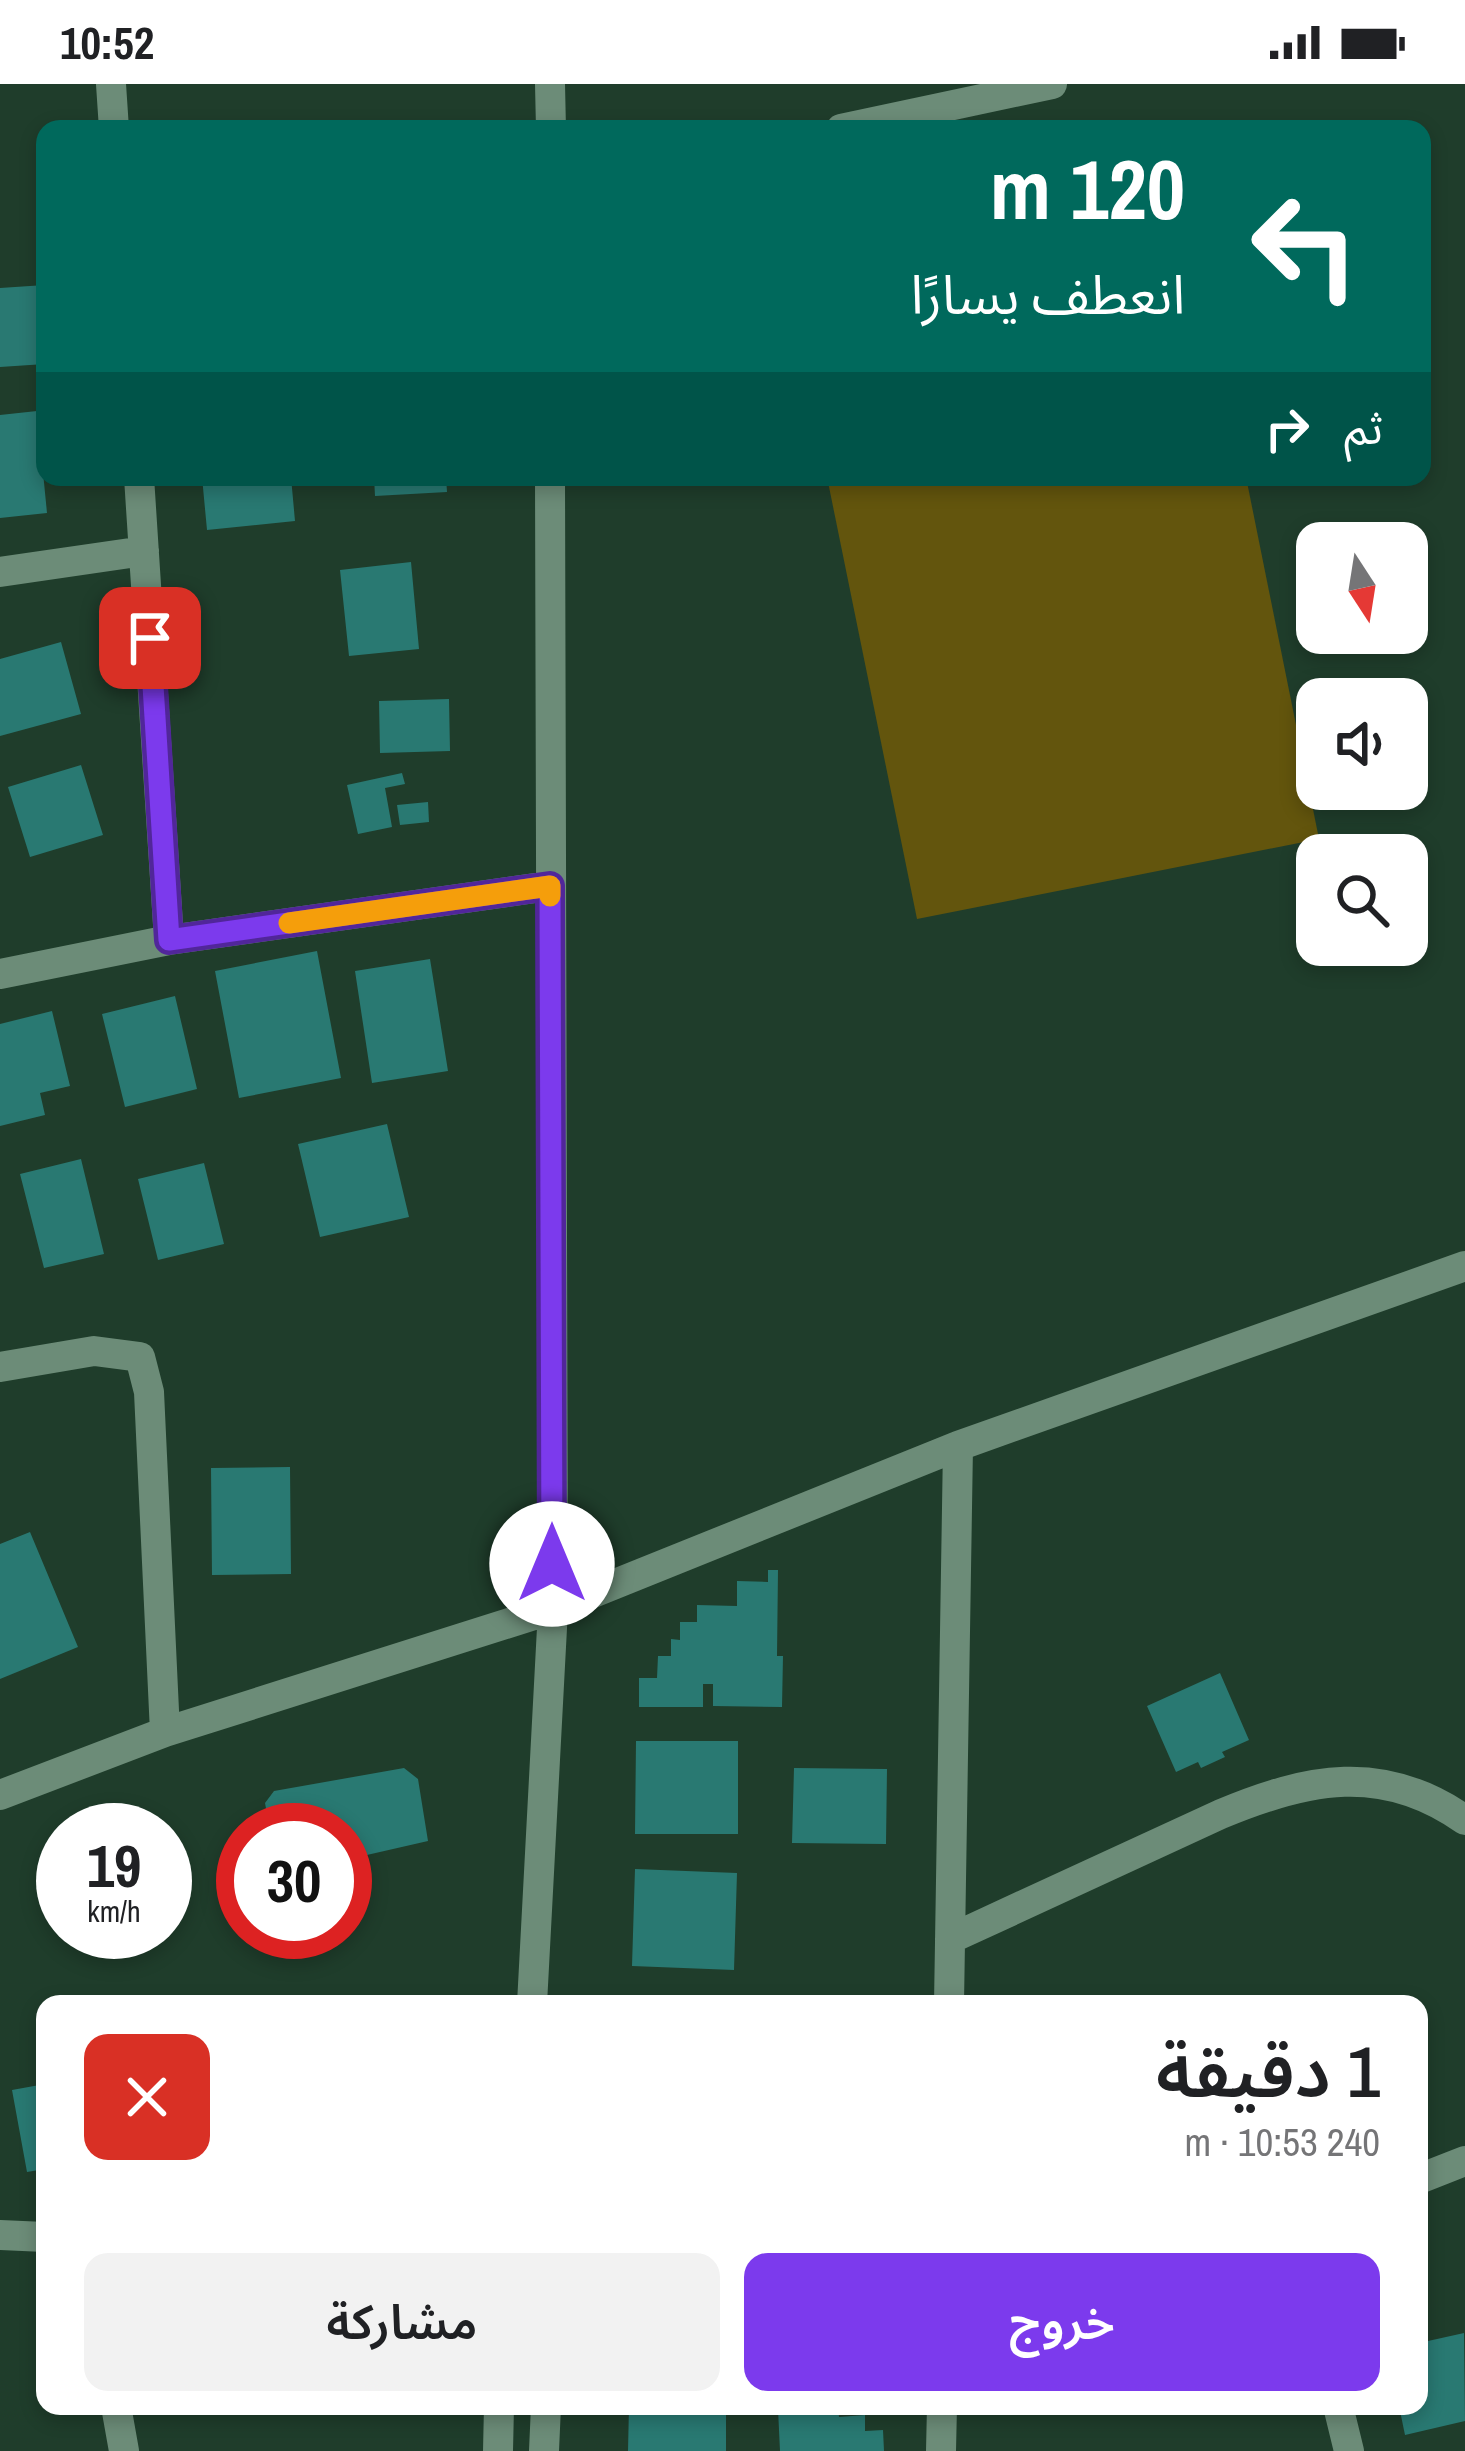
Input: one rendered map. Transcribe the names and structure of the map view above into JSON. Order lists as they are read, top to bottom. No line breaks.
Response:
{"north":"bottom","page":{"status":"10:52","turn":["120 m","انعطف يسارًا"],"then":"ثم","speed":"19 km/h","limit":"30","heading":["1 دقيقة","240 m · 10:53"],"buttons":["خروج","مشاركة"]}}
